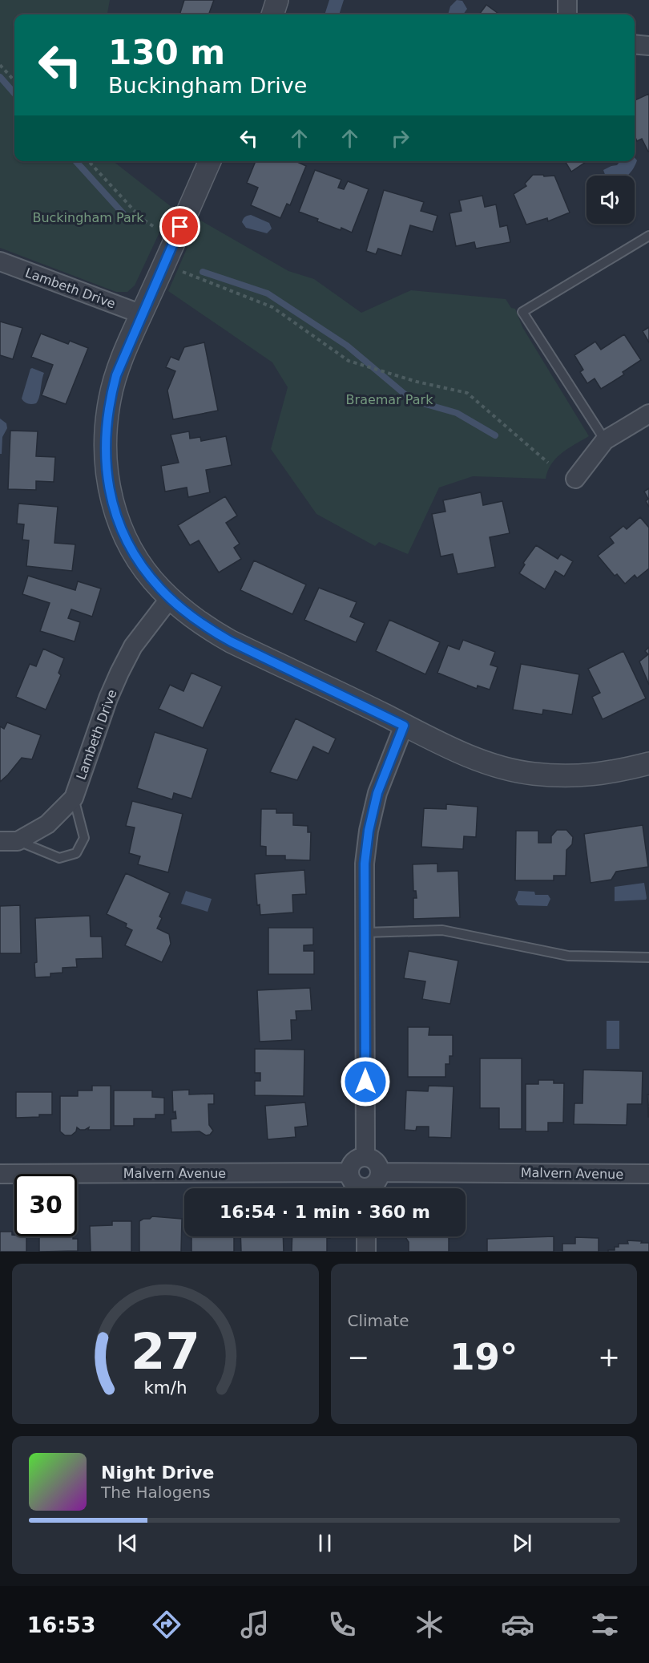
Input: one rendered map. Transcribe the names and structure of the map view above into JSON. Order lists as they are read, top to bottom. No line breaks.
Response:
{"streets":{"street":["Lambeth Drive","Malvern Avenue"]},"parks":["Buckingham Park","Braemar Park"],"page":{"turn":["130 m","Buckingham Drive"],"limit":"30","trip":"16:54 · 1 min · 360 m","tile":"Climate","heat":["−","19°","+"],"song":["Night Drive","The Halogens"],"tabs":"16:53","gauge":["27","km/h"]}}
